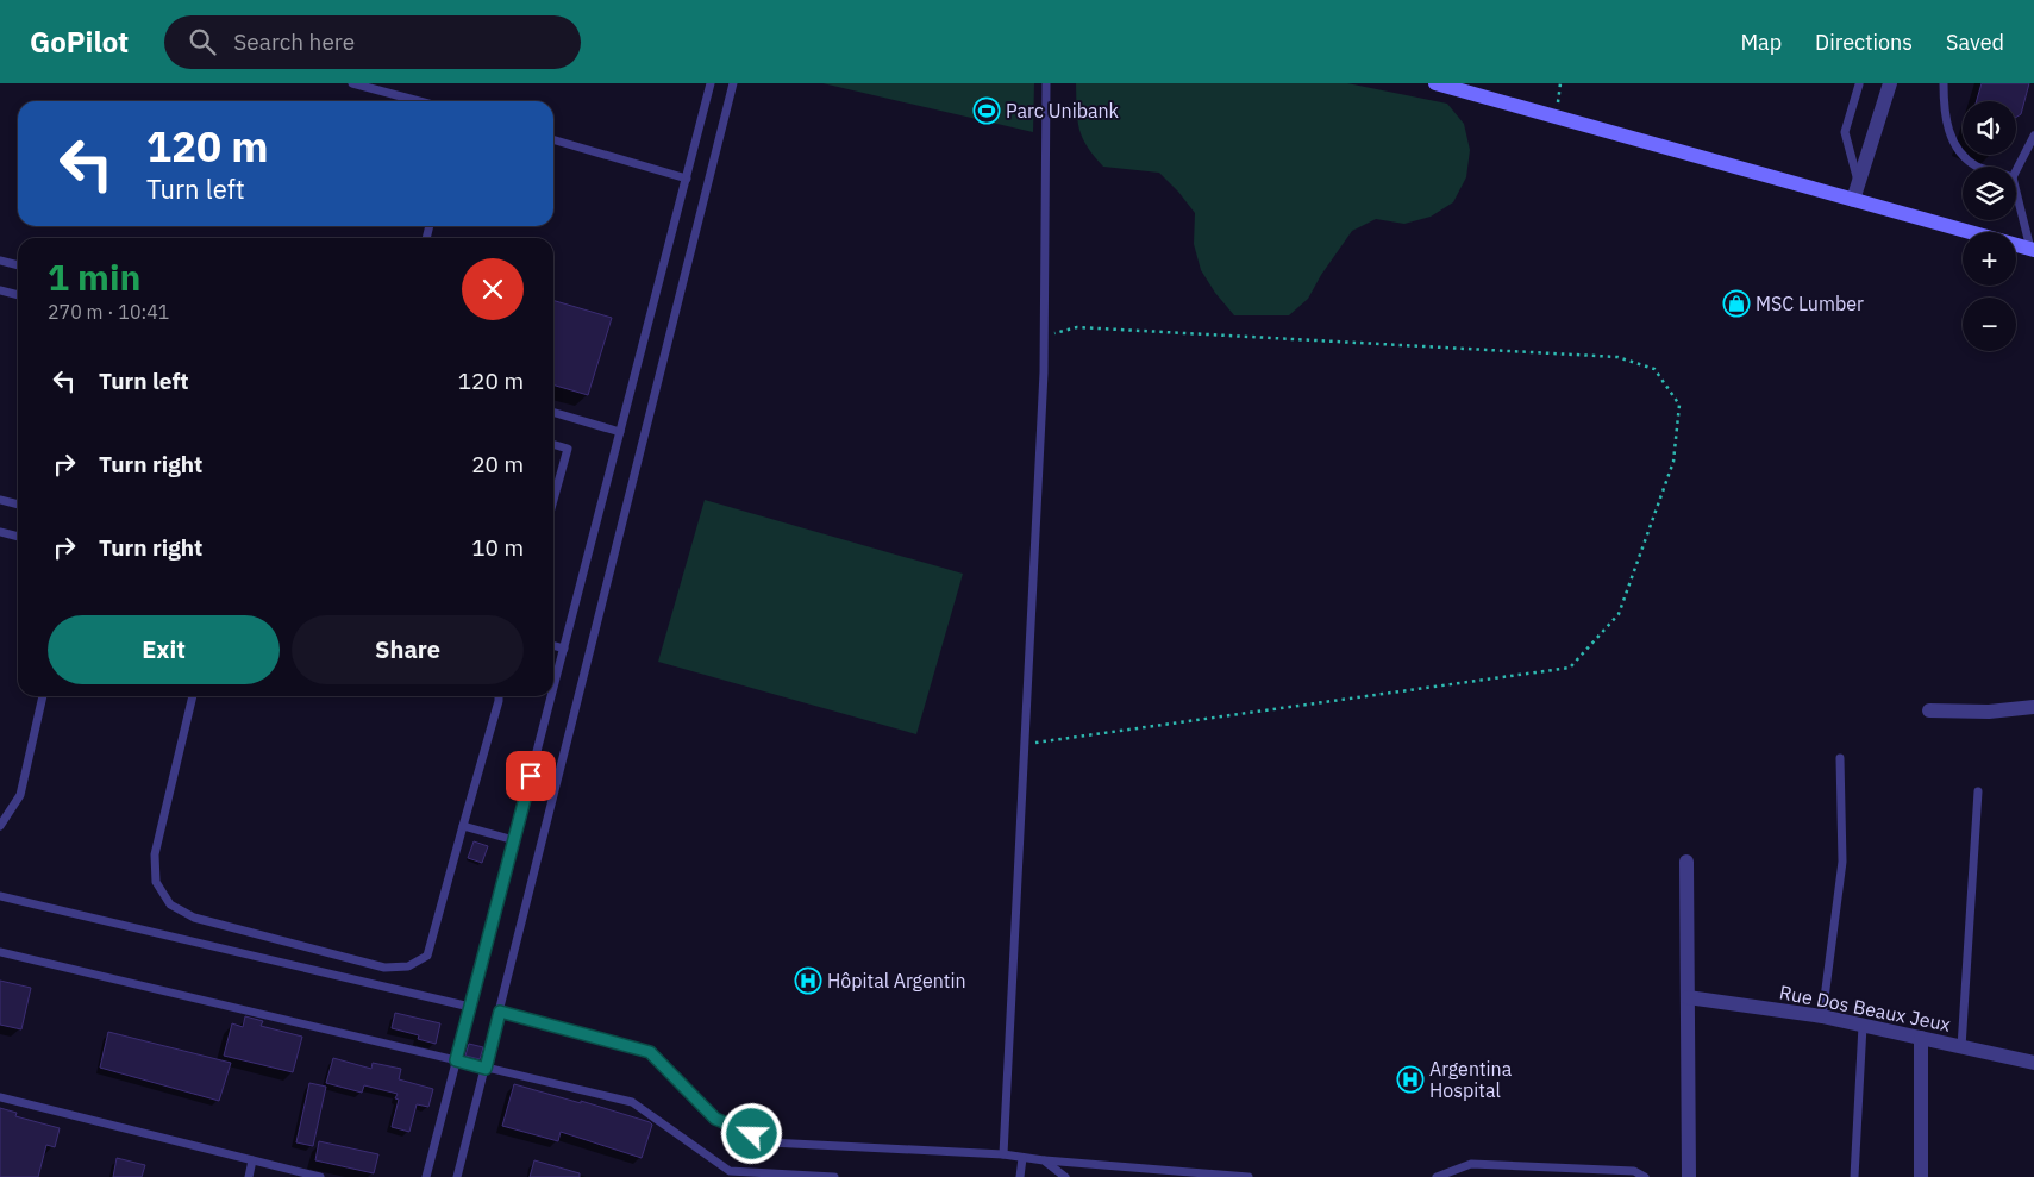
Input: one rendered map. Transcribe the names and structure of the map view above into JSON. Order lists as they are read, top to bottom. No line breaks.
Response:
{"streets":{"street":["Rue Dos Beaux Jeux"]},"places":{"sports":["Parc Unibank"],"shop":["MSC Lumber"],"hospital":["Hôpital Argentin","Argentina Hospital"]},"page":{"header":"GoPilot","search":"Search here","nav":["Map","Directions","Saved"],"map_buttons":["+","−"],"turn":["120 m","Turn left"],"heading":["1 min","270 m · 10:41"],"list":[{"name":"Turn left","value":"120 m"},{"name":"Turn right","value":"20 m"},{"name":"Turn right","value":"10 m"}],"buttons":["Exit","Share"]}}
